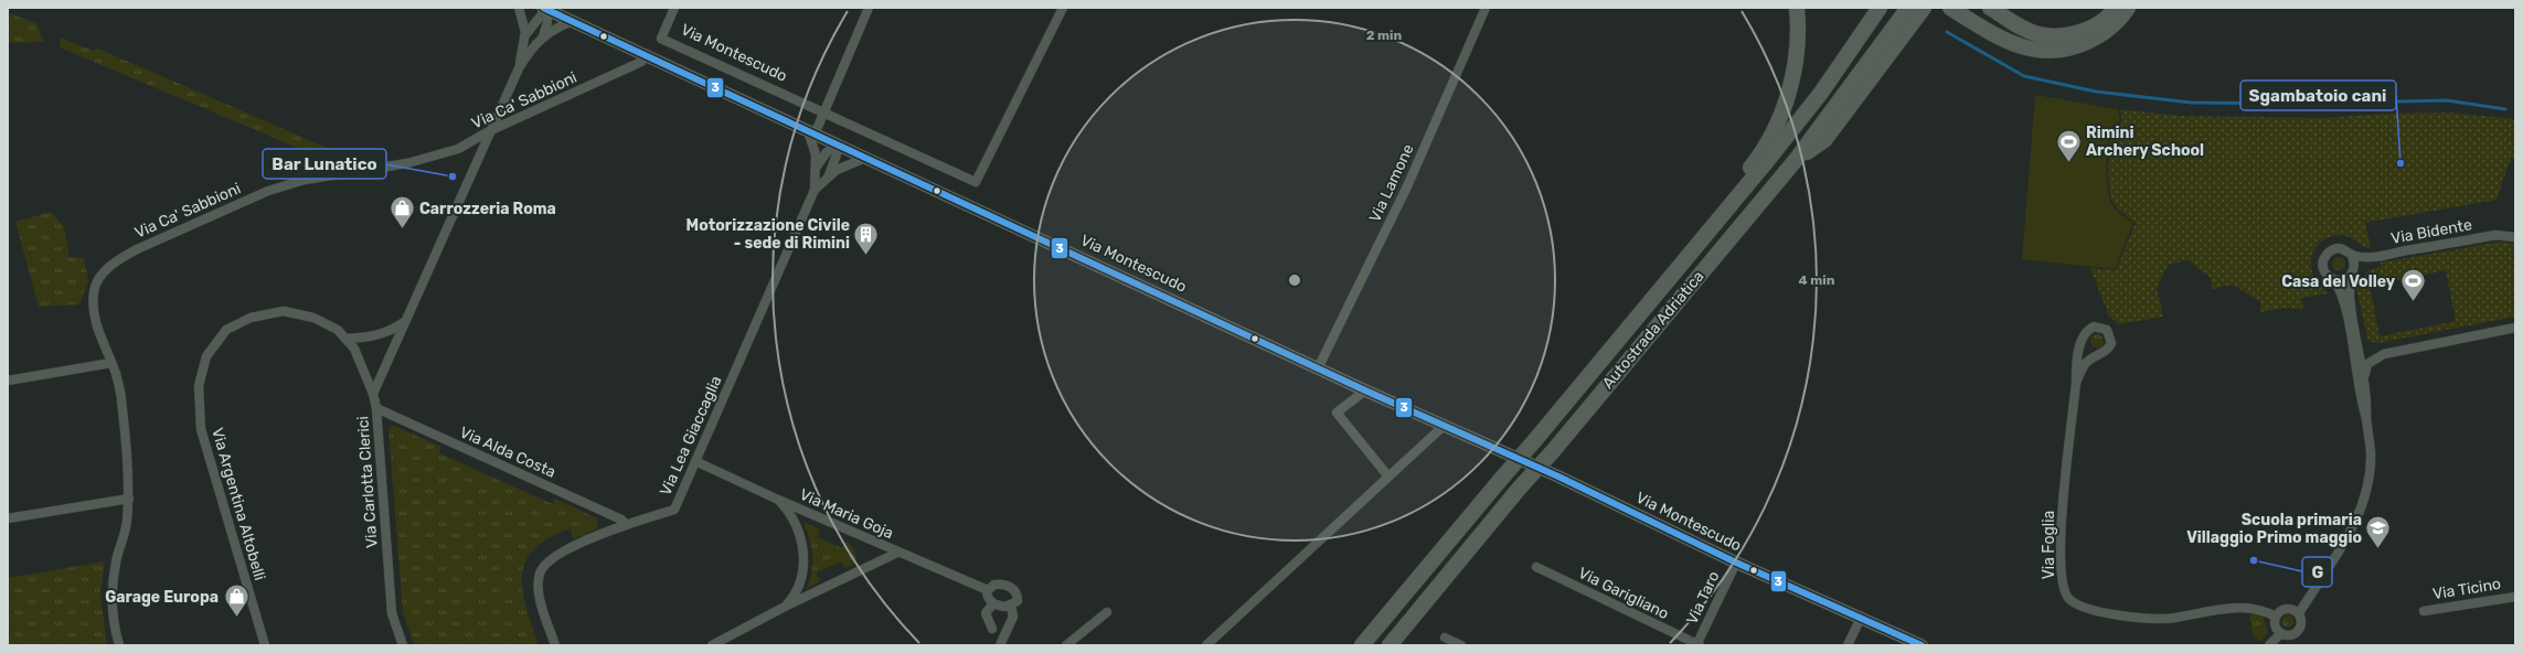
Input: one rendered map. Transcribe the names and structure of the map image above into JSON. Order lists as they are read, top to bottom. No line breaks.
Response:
{"streets":{"highway":["Autostrada Adriatica"],"street":["Via Montescudo","Via Ca' Sabbioni","Via Lamone","Via Bidente","Via Lea Giaccaglia","Via Alda Costa","Via Carlotta Clerici","Via Argentina Altobelli","Via Maria Goja","Via Foglia","Via Ticino","Via Garigliano","Via Taro"]},"crossings":[["Via Montescudo","Via Ca' Sabbioni"],["Via Montescudo","Via Lamone"],["Via Montescudo","Via Lea Giaccaglia"],["Via Montescudo","Via Carlotta Clerici"],["Via Montescudo","Via Taro"],["Via Ca' Sabbioni","Via Carlotta Clerici"],["Via Bidente","Via Foglia"],["Via Lea Giaccaglia","Via Alda Costa"],["Via Lea Giaccaglia","Via Maria Goja"],["Via Alda Costa","Via Carlotta Clerici"],["Via Carlotta Clerici","Via Argentina Altobelli"],["Via Garigliano","Via Taro"]],"places":{"sports":["Rimini Archery School","Casa del Volley"],"other":["Sgambatoio cani","Bar Lunatico","G"],"shop":["Carrozzeria Roma","Garage Europa"],"building":["Motorizzazione Civile - sede di Rimini"],"school or university":["Scuola primaria Villaggio Primo maggio"]},"lines":["transit line 3"],"rings":["2 min","4 min"]}
